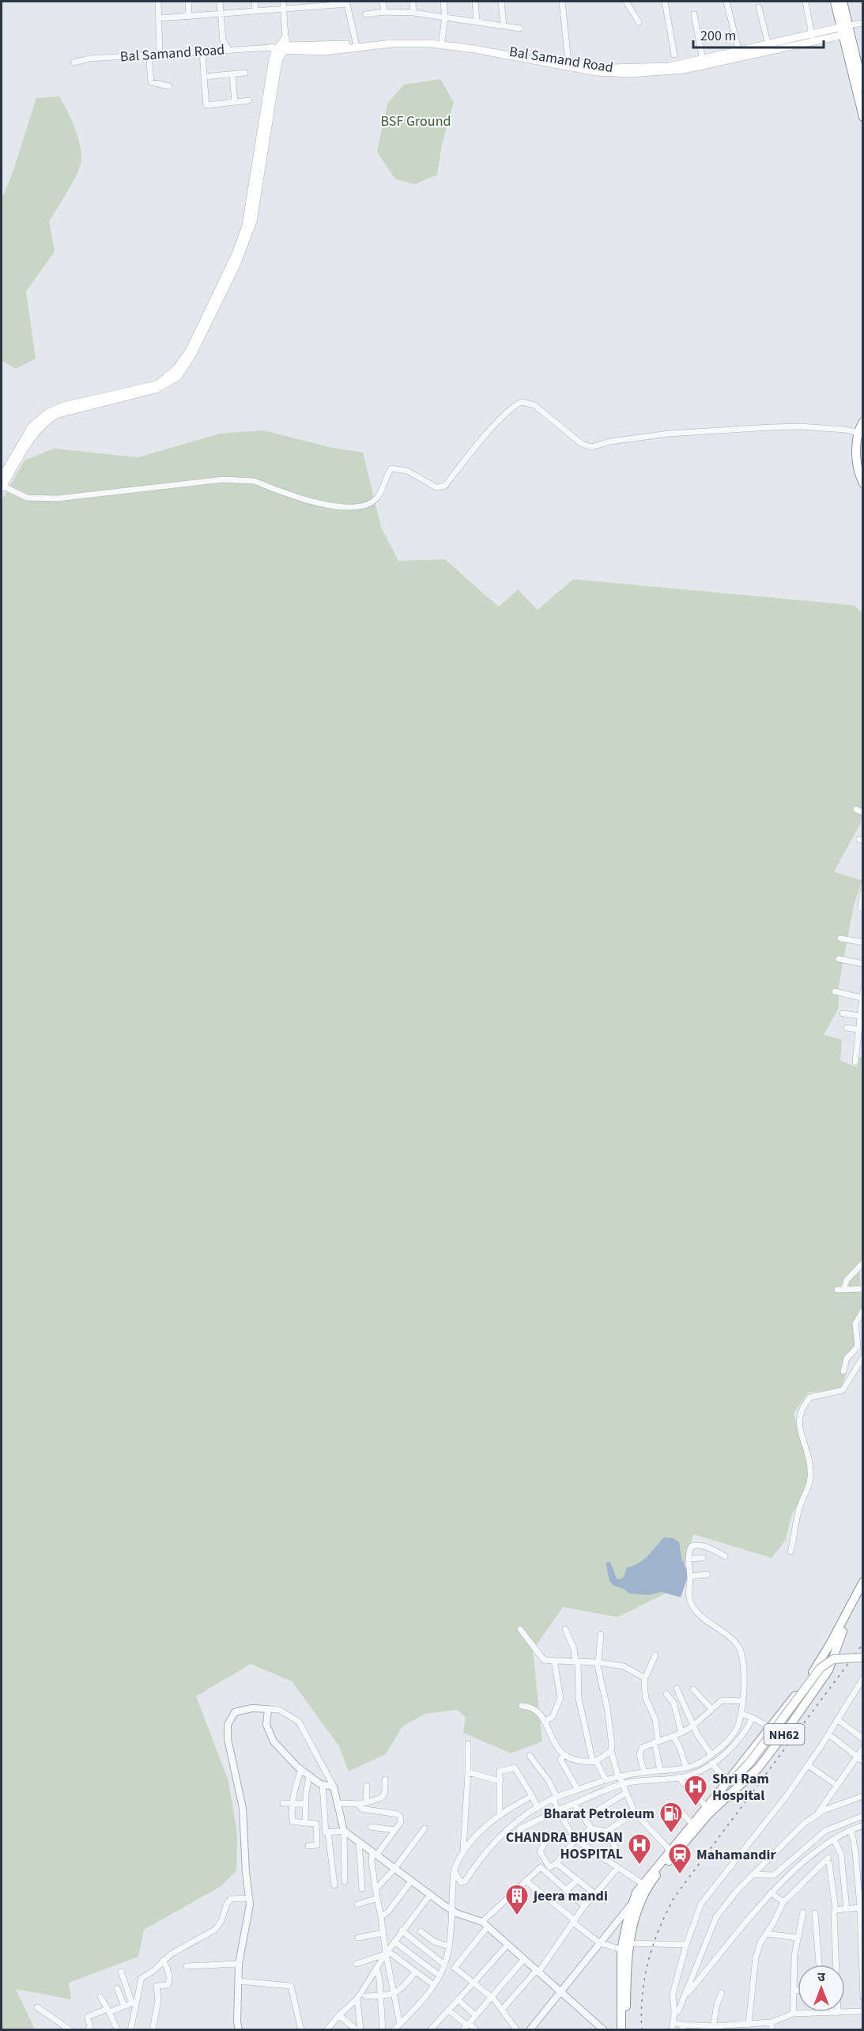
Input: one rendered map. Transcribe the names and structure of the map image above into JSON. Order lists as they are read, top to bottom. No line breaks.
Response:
{"streets":{"main road":["Bal Samand Road","NH62"]},"parks":["BSF Ground"],"places":{"hospital":["Shri Ram Hospital","CHANDRA BHUSAN HOSPITAL"],"fuel station":["Bharat Petroleum"],"station":["Mahamandir"],"building":["jeera mandi"]},"scale_bar":"200 m","north":"top"}
